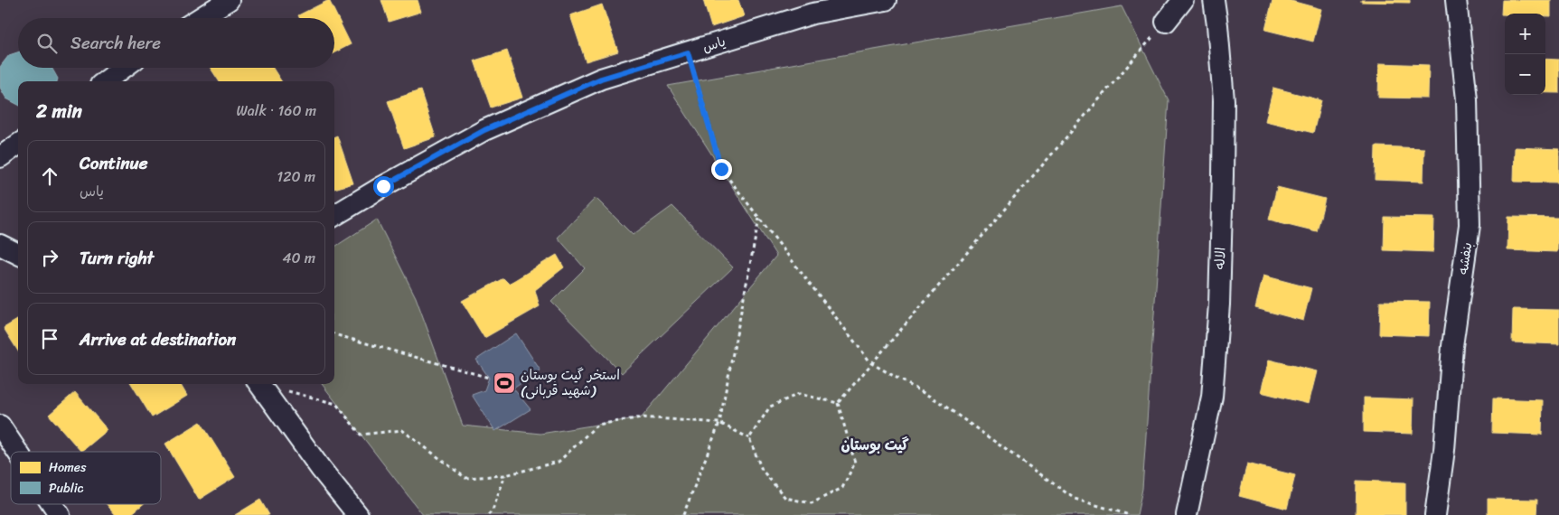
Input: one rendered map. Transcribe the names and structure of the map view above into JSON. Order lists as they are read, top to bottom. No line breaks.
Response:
{"streets":{"street":["یاس","الاله","بنفشه"]},"districts":["گیت بوستان"],"places":{"sports":["استخر گیت بوستان (شهید قربانی)"]},"legend":["Homes","Public"],"page":{"map_buttons":["+","−"],"search":"Search here","heading":["2 min","Walk · 160 m"],"list":[["Continue","یاس","120 m"],["Turn right","40 m"],"Arrive at destination"]}}
